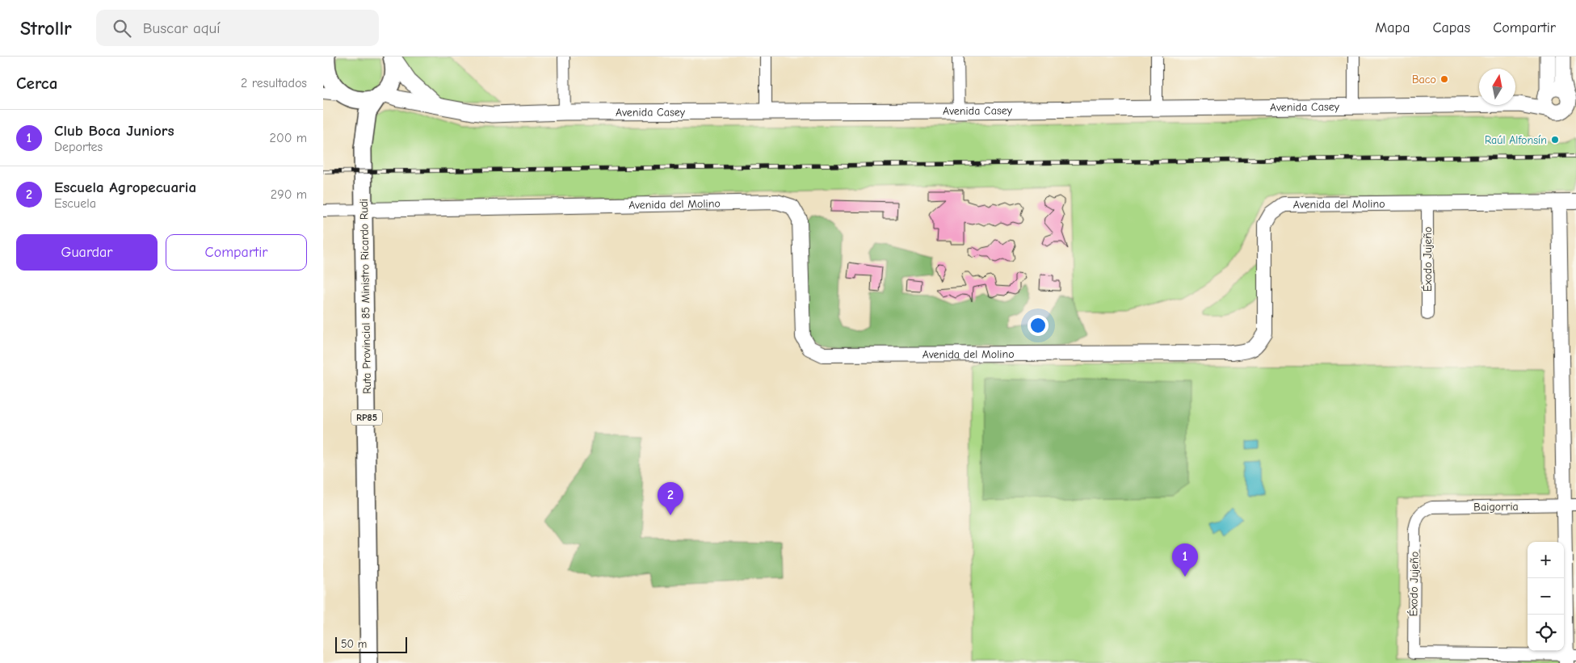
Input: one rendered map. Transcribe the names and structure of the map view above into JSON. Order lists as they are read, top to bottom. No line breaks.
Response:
{"streets":{"main road":["Avenida Casey","Ruta Provincial 85 Ministro Ricardo Rudi","RP85"],"street":["Avenida del Molino","Éxodo Jujeño","Baigorria"]},"crossings":[["Avenida Casey","Ruta Provincial 85 Ministro Ricardo Rudi"],["Avenida del Molino","Éxodo Jujeño"],["Avenida del Molino","Ruta Provincial 85 Ministro Ricardo Rudi"],["Éxodo Jujeño","Baigorria"]],"places":["Baco","Raúl Alfonsín"],"scale_bar":"50 m","north":"top","page":{"header":"Strollr","search":"Buscar aquí","nav":["Mapa","Capas","Compartir"],"heading":["Cerca","2 resultados"],"list":[{"mark":"1","name":"Club Boca Juniors","note":"Deportes","value":"200 m"},{"mark":"2","name":"Escuela Agropecuaria","note":"Escuela","value":"290 m"}],"buttons":["Guardar","Compartir"],"pins":["2","1"],"map_buttons":["+","−"],"scale":"50 m"}}
